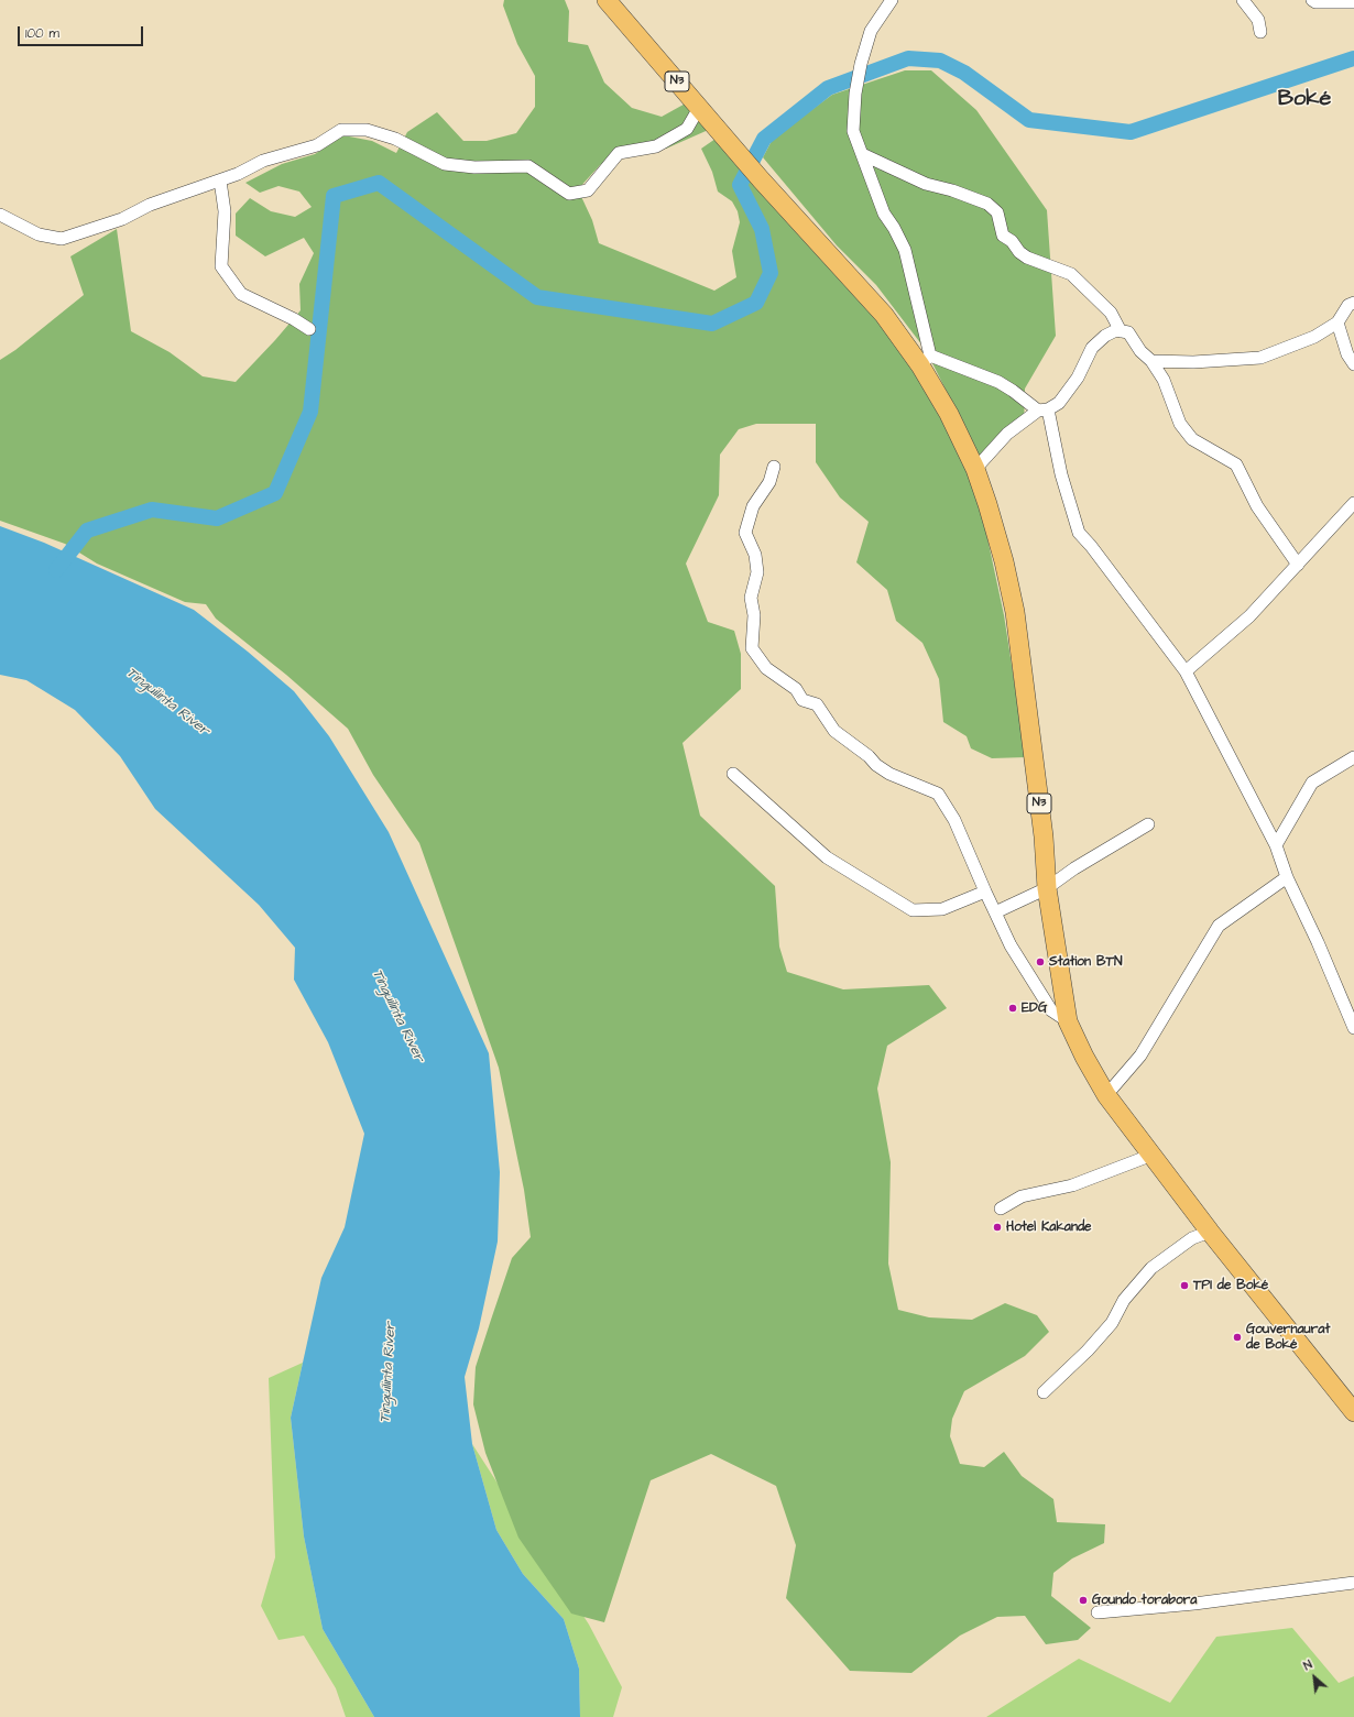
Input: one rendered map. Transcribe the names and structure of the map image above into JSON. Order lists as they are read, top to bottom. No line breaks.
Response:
{"streets":{"highway":["N3"]},"districts":["Boké"],"water":["Tinguilinta River"],"places":["Station BTN","EDG","Hotel Kakande","TPI de Boké","Gouvernaurat de Boké","Goundo torabora"],"scale_bar":"100 m","north":"top left"}
